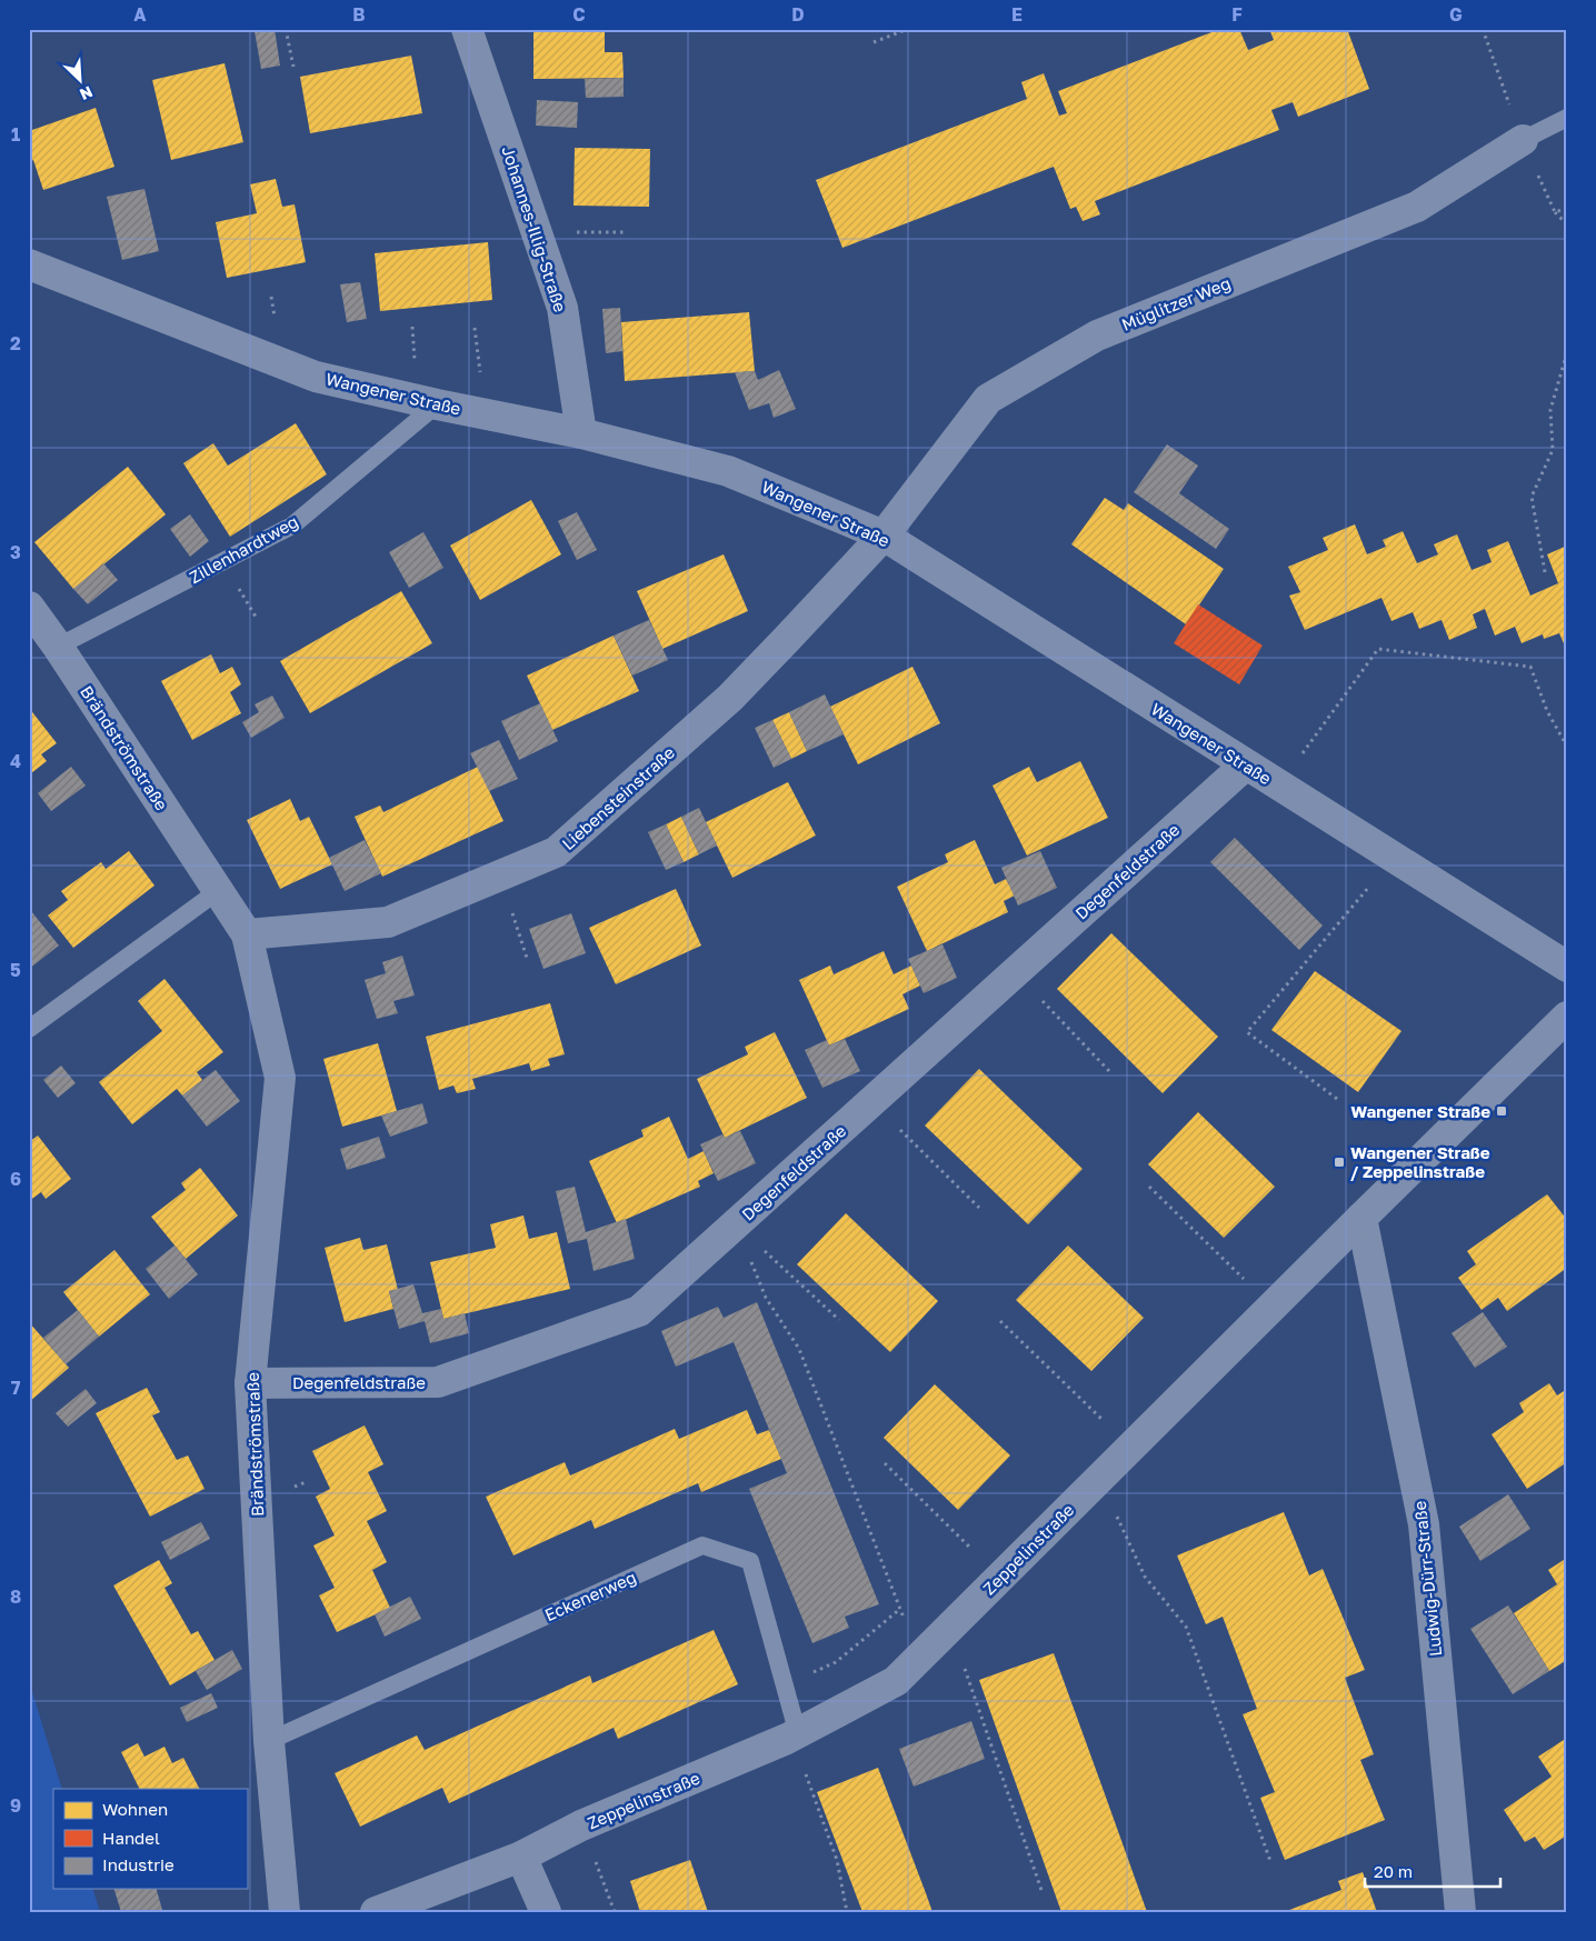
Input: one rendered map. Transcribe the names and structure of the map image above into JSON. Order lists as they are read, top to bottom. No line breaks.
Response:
{"streets":{"street":["Johannes-Illig-Straße","Müglitzer Weg","Wangener Straße","Brändströmstraße","Liebensteinstraße","Degenfeldstraße","Zeppelinstraße","Ludwig-Dürr-Straße"],"lane":["Zillenhardtweg","Eckenerweg"]},"crossings":[["Johannes-Illig-Straße","Wangener Straße"],["Müglitzer Weg","Wangener Straße"],["Müglitzer Weg","Liebensteinstraße"],["Wangener Straße","Zillenhardtweg"],["Wangener Straße","Liebensteinstraße"],["Wangener Straße","Degenfeldstraße"],["Zillenhardtweg","Brändströmstraße"],["Brändströmstraße","Liebensteinstraße"],["Brändströmstraße","Degenfeldstraße"],["Brändströmstraße","Eckenerweg"],["Zeppelinstraße","Ludwig-Dürr-Straße"],["Zeppelinstraße","Eckenerweg"]],"places":{"transit":["Wangener Straße","Wangener Straße / Zeppelinstraße"]},"legend":["Wohnen","Handel","Industrie"],"scale_bar":"20 m","north":"bottom right","grid":{"columns":["A","B","C","D","E","F","G"],"rows":["1","2","3","4","5","6","7","8","9"]}}
